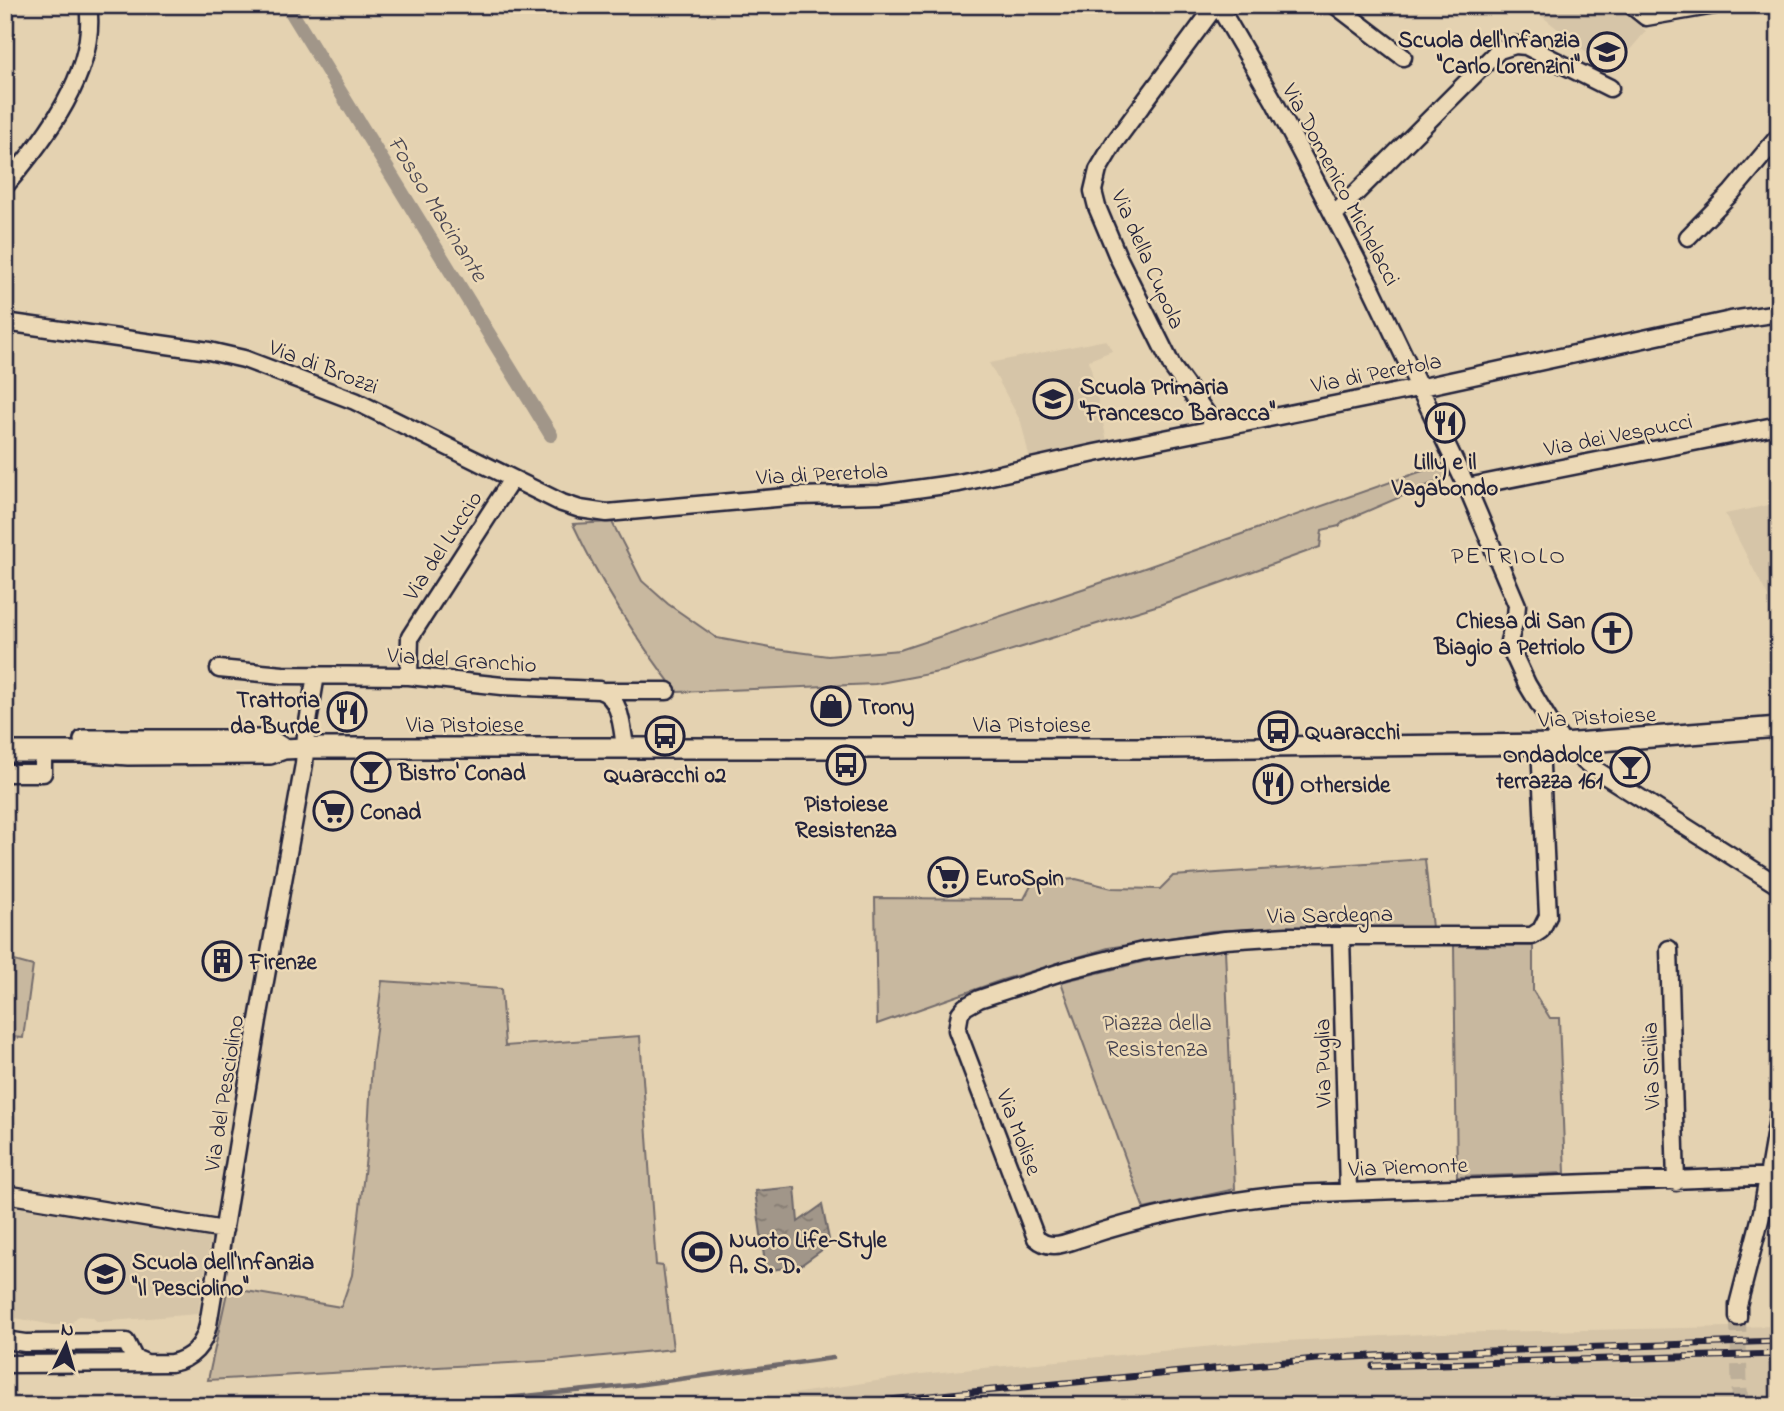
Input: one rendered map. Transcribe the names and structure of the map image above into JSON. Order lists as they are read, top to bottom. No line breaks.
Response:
{"streets":{"main road":["Via Pistoiese"],"street":["Via Domenico Michelacci","Via della Cupola","Via di Brozzi","Via di Peretola","Via dei Vespucci","Via del Luccio","Via del Granchio","Via Sardegna","Via Puglia","Via Sicilia","Via del Pesciolino","Via Molise","Via Piemonte"]},"crossings":[["Via Domenico Michelacci","Via della Cupola"],["Via Domenico Michelacci","Via di Peretola"],["Via Domenico Michelacci","Via dei Vespucci"],["Via Domenico Michelacci","Via Pistoiese"],["Via della Cupola","Via di Peretola"],["Via di Brozzi","Via di Peretola"],["Via di Brozzi","Via del Luccio"],["Via del Luccio","Via del Granchio"],["Via Pistoiese","Via Sardegna"],["Via Pistoiese","Via del Pesciolino"],["Via Sardegna","Via Puglia"],["Via Sardegna","Via Molise"],["Via Puglia","Via Piemonte"],["Via Sicilia","Via Piemonte"],["Via Molise","Via Piemonte"]],"districts":["PETRIOLO"],"water":["Fosso Macinante"],"parks":["Piazza della Resistenza"],"places":{"school or university":["Scuola dell'Infanzia \"Carlo Lorenzini\"","Scuola Primaria \"Francesco Baracca\"","Scuola dell'Infanzia \"Il Pesciolino\""],"restaurant":["Lilly e il Vagabondo","Trattoria da Burde","Otherside"],"church":["Chiesa di San Biagio a Petriolo"],"shop":["Trony"],"bus stop":["Quaracchi","Quaracchi 02","Pistoiese Resistenza"],"bar":["Ondadolce terrazza 161","Bistro' Conad"],"supermarket":["Conad","EuroSpin"],"building":["Firenze"],"sports":["Nuoto Life-Style A. S. D."]},"north":"top"}
